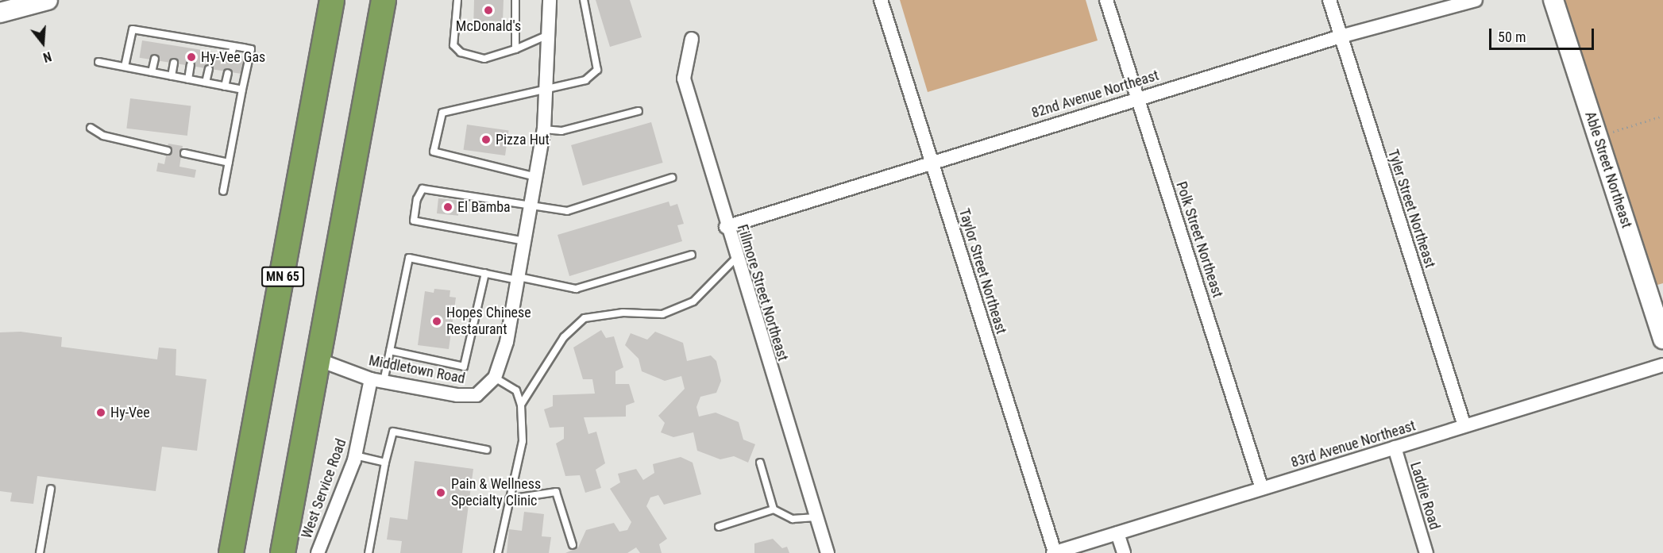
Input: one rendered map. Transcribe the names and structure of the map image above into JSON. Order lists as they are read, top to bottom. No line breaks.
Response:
{"streets":{"highway":["MN 65"],"street":["82nd Avenue Northeast","Able Street Northeast","Tyler Street Northeast","Polk Street Northeast","Taylor Street Northeast","Fillmore Street Northeast","Middletown Road","83rd Avenue Northeast","West Service Road","Laddie Road"]},"crossings":[["82nd Avenue Northeast","Tyler Street Northeast"],["82nd Avenue Northeast","Polk Street Northeast"],["82nd Avenue Northeast","Taylor Street Northeast"],["82nd Avenue Northeast","Fillmore Street Northeast"],["Tyler Street Northeast","83rd Avenue Northeast"],["Polk Street Northeast","83rd Avenue Northeast"],["Taylor Street Northeast","83rd Avenue Northeast"],["Middletown Road","West Service Road"],["83rd Avenue Northeast","Laddie Road"]],"places":["McDonald's","Hy-Vee Gas","Pizza Hut","El Bamba","Hopes Chinese Restaurant","Hy-Vee","Pain & Wellness Specialty Clinic"],"scale_bar":"50 m","north":"bottom"}
